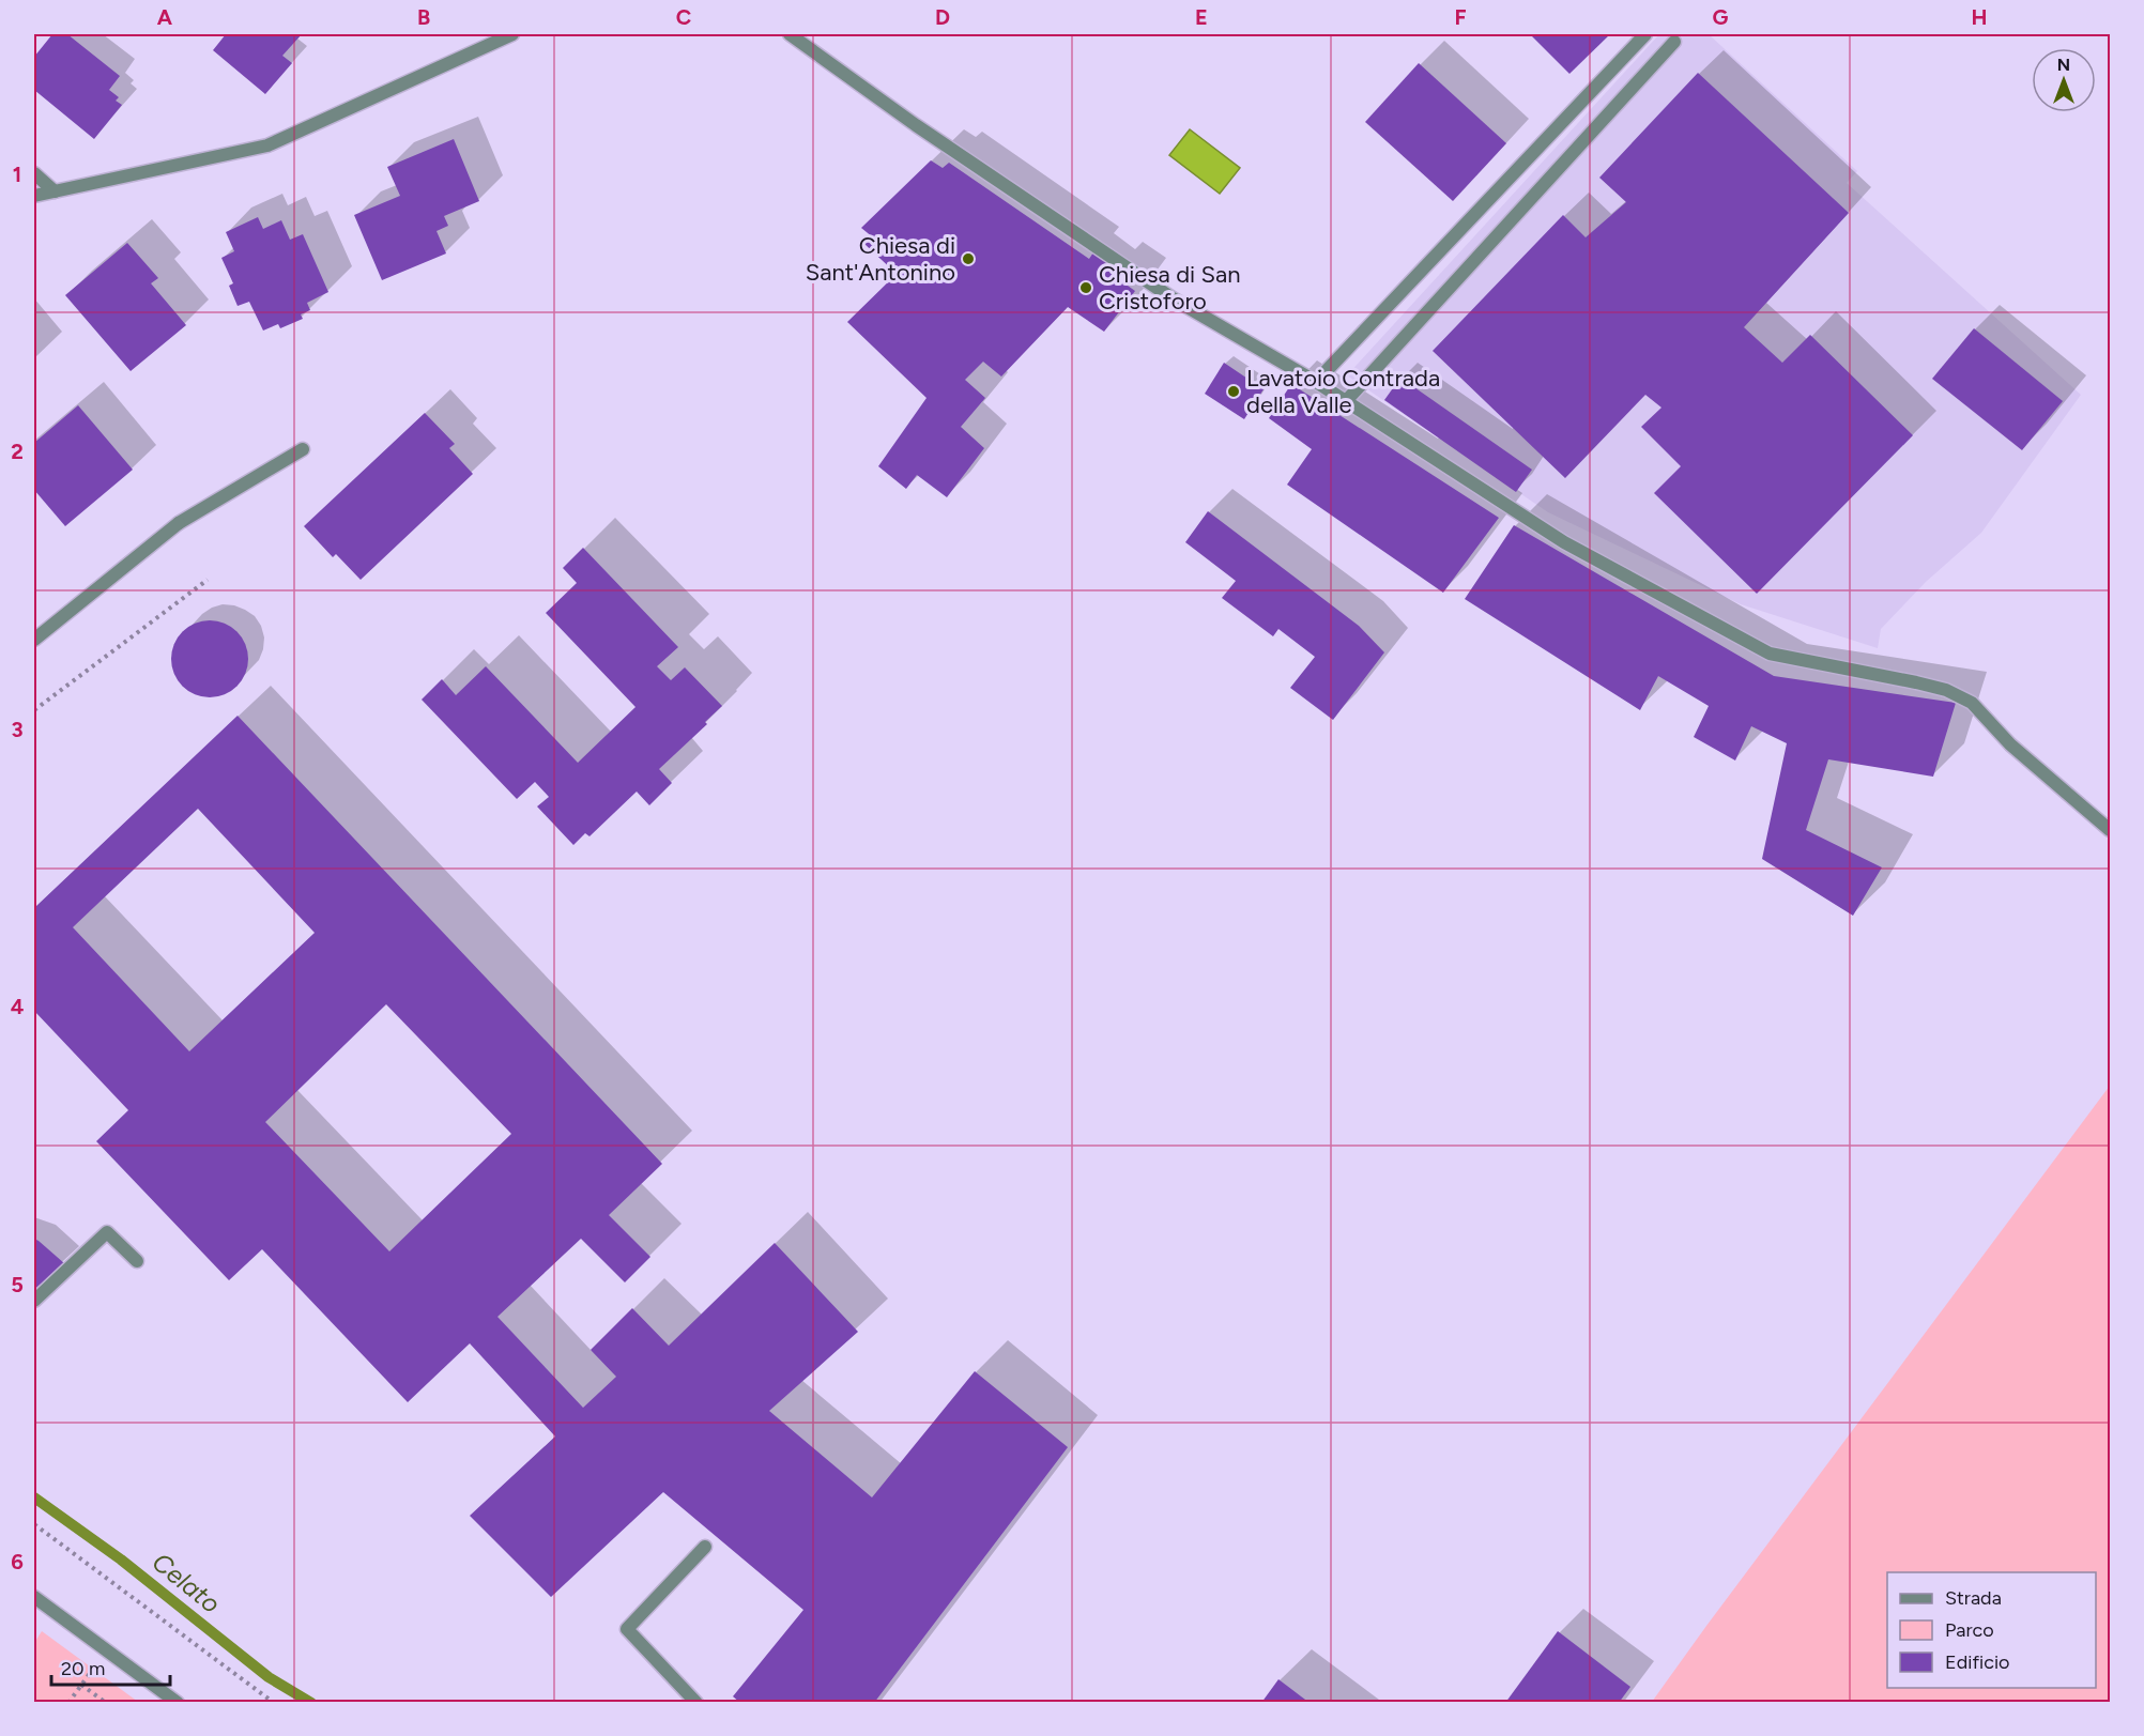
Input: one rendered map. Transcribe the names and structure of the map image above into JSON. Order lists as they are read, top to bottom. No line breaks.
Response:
{"water":["Celato"],"places":["Chiesa di Sant'Antonino","Chiesa di San Cristoforo","Lavatoio Contrada della Valle"],"legend":["Strada","Parco","Edificio"],"scale_bar":"20 m","north":"top","grid":{"columns":["A","B","C","D","E","F","G","H"],"rows":["1","2","3","4","5","6"]}}
